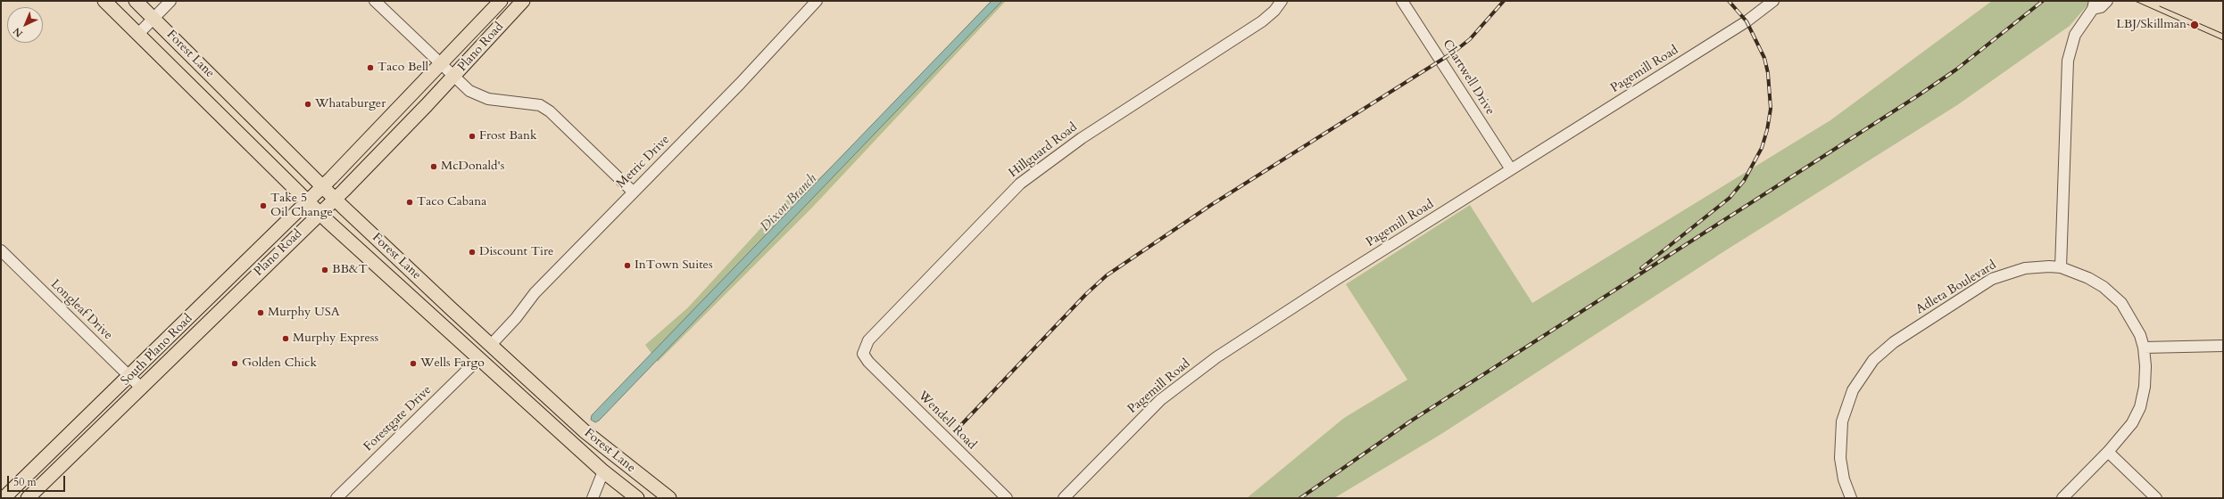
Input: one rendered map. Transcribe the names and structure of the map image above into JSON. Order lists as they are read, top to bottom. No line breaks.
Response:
{"streets":{"main road":["Plano Road","Forest Lane","South Plano Road"],"street":["Pagemill Road","Chartwell Drive","Hillguard Road","Metric Drive","Adleta Boulevard","Longleaf Drive","Forestgate Drive","Wendell Road"]},"crossings":[["Plano Road","Forest Lane"],["Plano Road","Longleaf Drive"],["Plano Road","South Plano Road"],["Forest Lane","Metric Drive"],["Forest Lane","South Plano Road"],["Forest Lane","Forestgate Drive"],["Pagemill Road","Chartwell Drive"],["Hillguard Road","Wendell Road"],["Longleaf Drive","South Plano Road"]],"water":["Dixon Branch"],"places":["LBJ/Skillman","Taco Bell","Whataburger","Frost Bank","McDonald's","Taco Cabana","Take 5 Oil Change","Discount Tire","InTown Suites","BB&T","Murphy USA","Murphy Express","Golden Chick","Wells Fargo"],"scale_bar":"50 m","north":"bottom left"}
